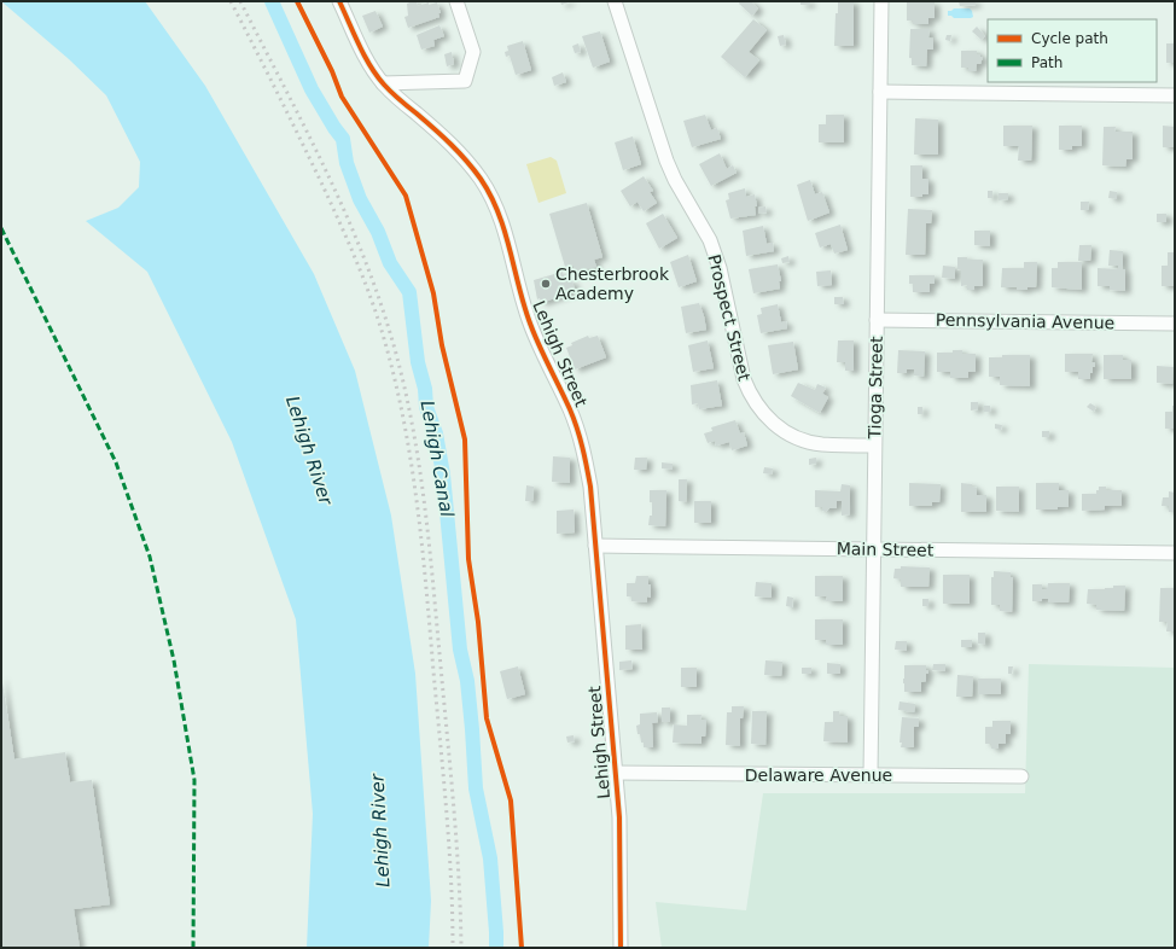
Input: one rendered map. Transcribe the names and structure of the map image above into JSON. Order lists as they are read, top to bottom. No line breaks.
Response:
{"streets":{"street":["Prospect Street","Pennsylvania Avenue","Lehigh Street","Tioga Street","Main Street","Delaware Avenue"]},"crossings":[["Prospect Street","Tioga Street"],["Pennsylvania Avenue","Tioga Street"],["Lehigh Street","Main Street"],["Lehigh Street","Delaware Avenue"],["Tioga Street","Main Street"],["Tioga Street","Delaware Avenue"]],"water":["Lehigh River","Lehigh Canal"],"places":["Chesterbrook Academy"],"legend":["Cycle path","Path"]}
